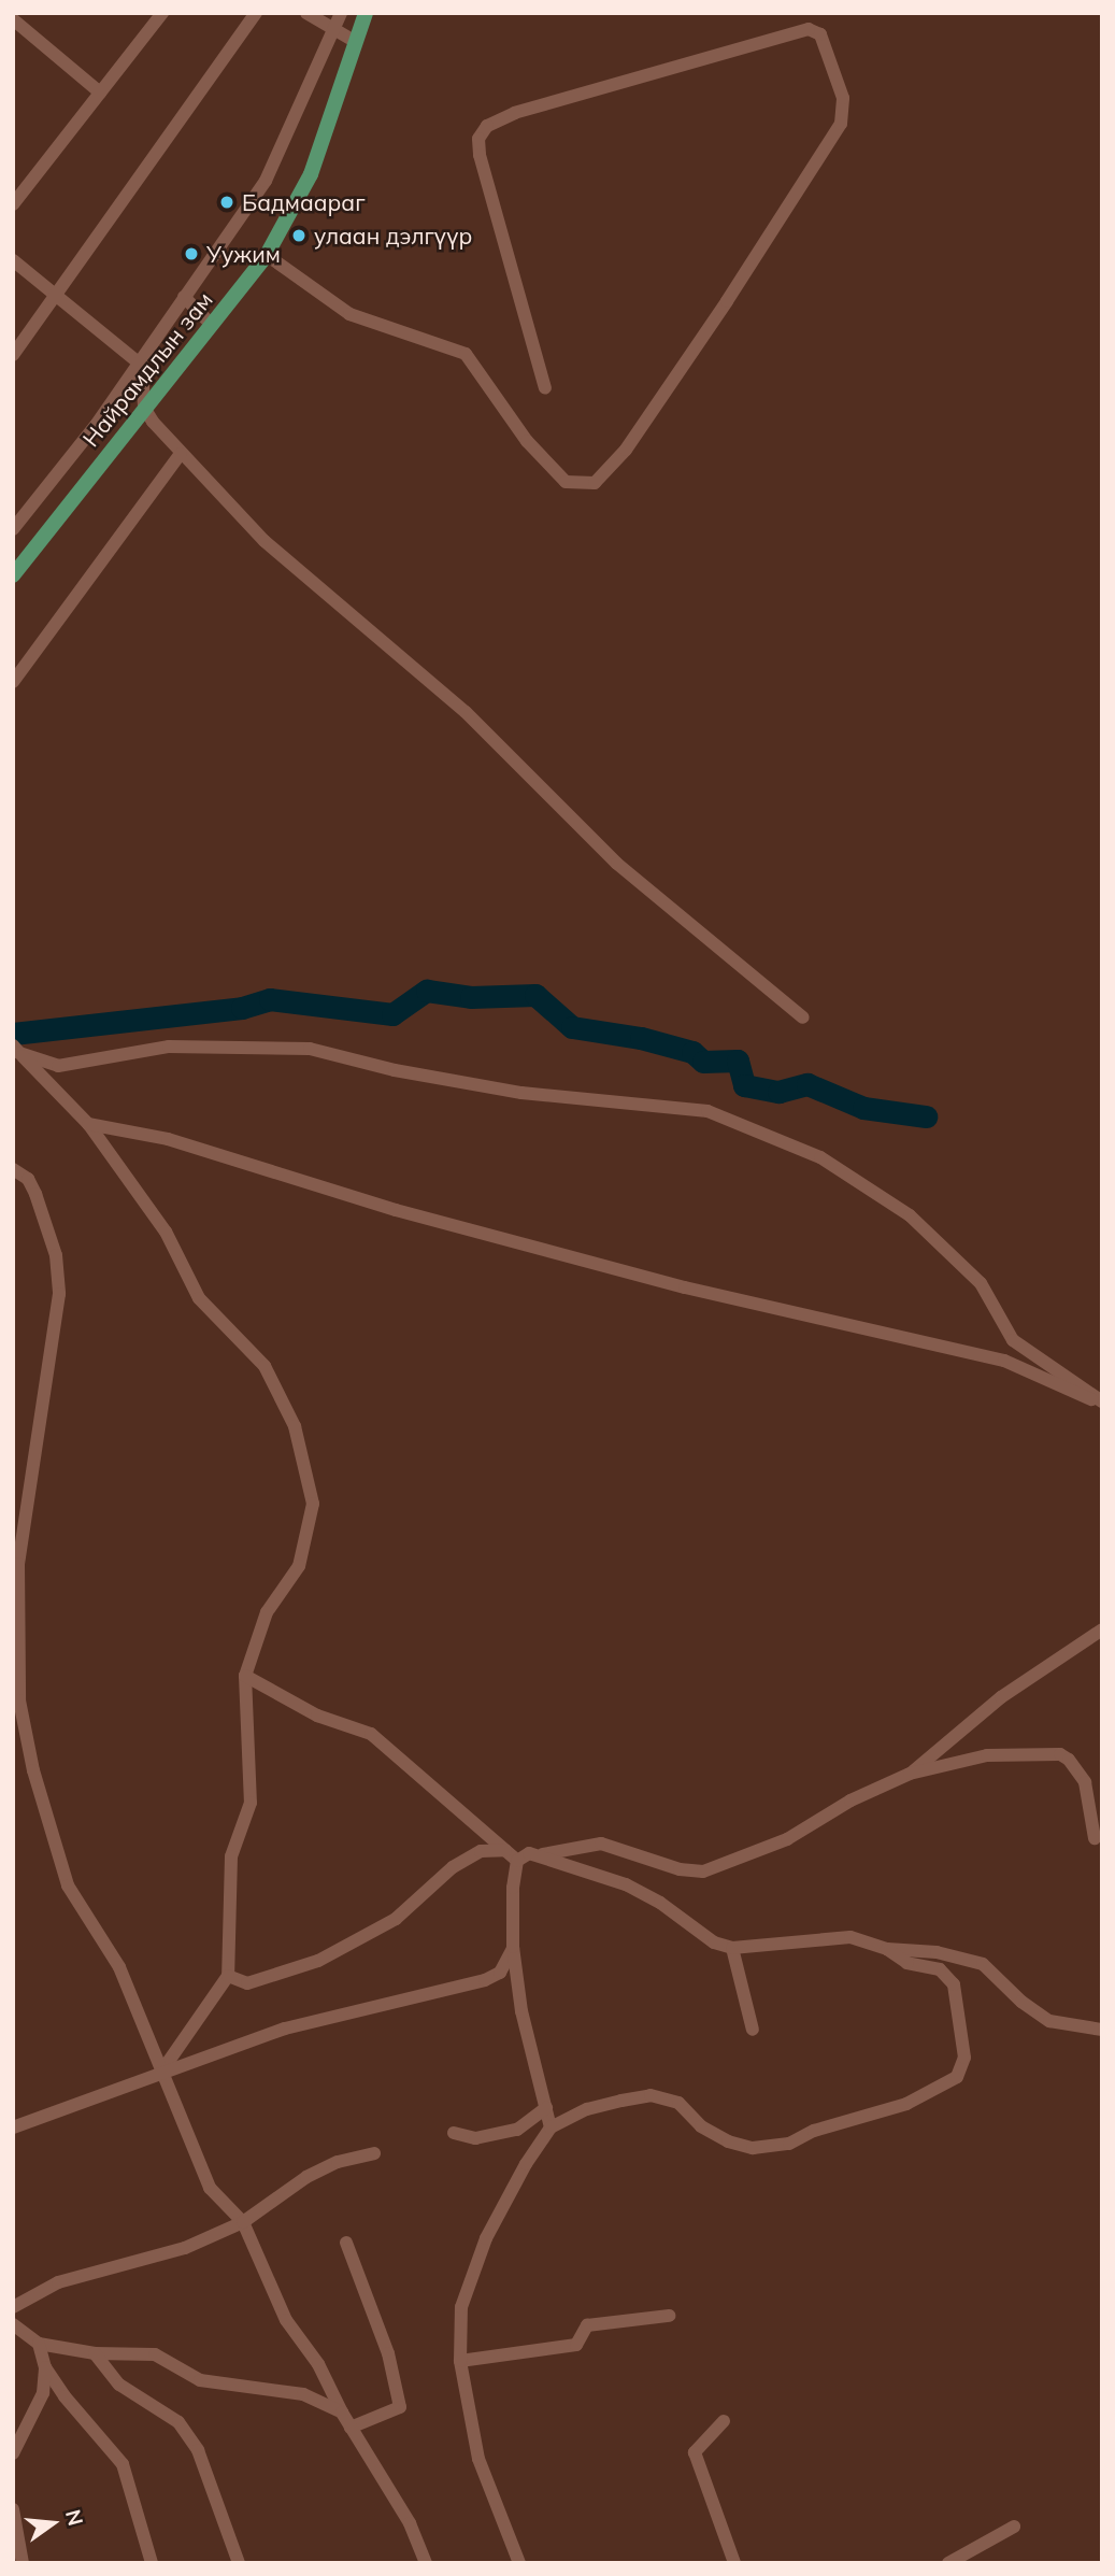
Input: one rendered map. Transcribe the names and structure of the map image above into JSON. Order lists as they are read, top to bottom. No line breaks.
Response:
{"streets":{"main road":["Найрамдлын зам"]},"places":["Бадмаараг","улаан дэлгүүр","Уужим"],"north":"right"}
